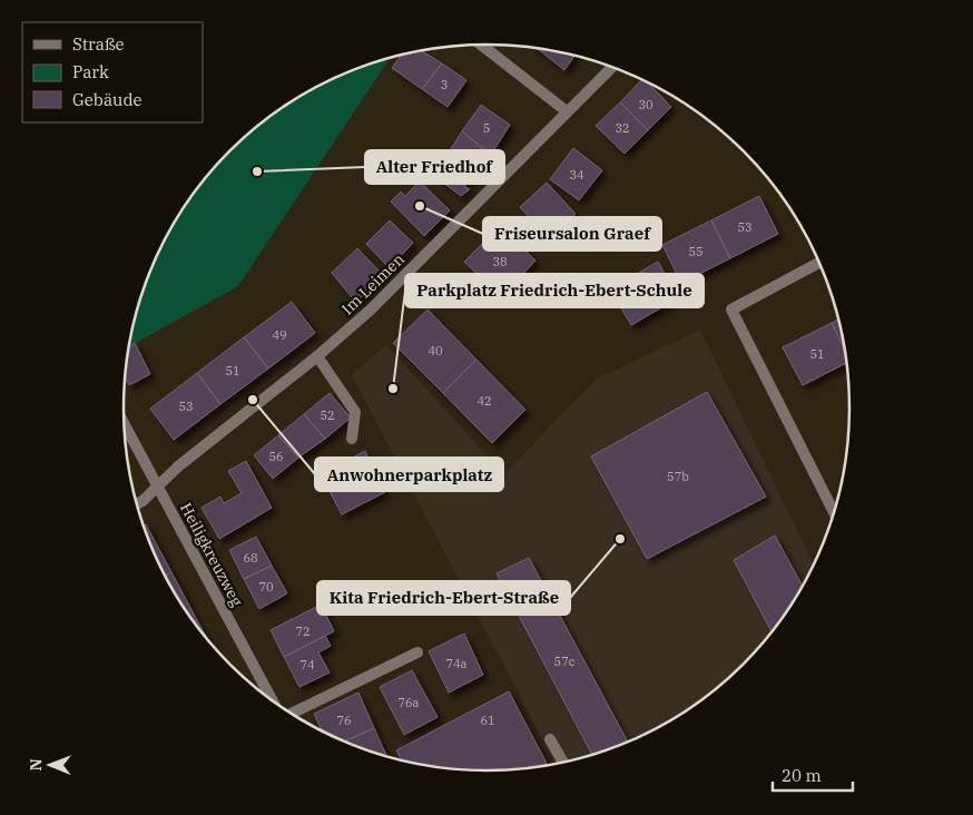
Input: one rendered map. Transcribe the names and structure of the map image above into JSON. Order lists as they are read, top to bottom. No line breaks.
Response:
{"streets":{"street":["Im Leimen","Heiligkreuzweg"]},"crossings":[["Im Leimen","Heiligkreuzweg"]],"places":["Alter Friedhof","Friseursalon Graef","Parkplatz Friedrich-Ebert-Schule","Anwohnerparkplatz","Kita Friedrich-Ebert-Straße"],"house_numbers":["3","30","5","32","34","53","55","38","49","40","51","51","42","53","52","56","57b","68","70","72","57c","74a","74","76a","76","61"],"legend":["Straße","Park","Gebäude"],"scale_bar":"20 m","north":"left"}
